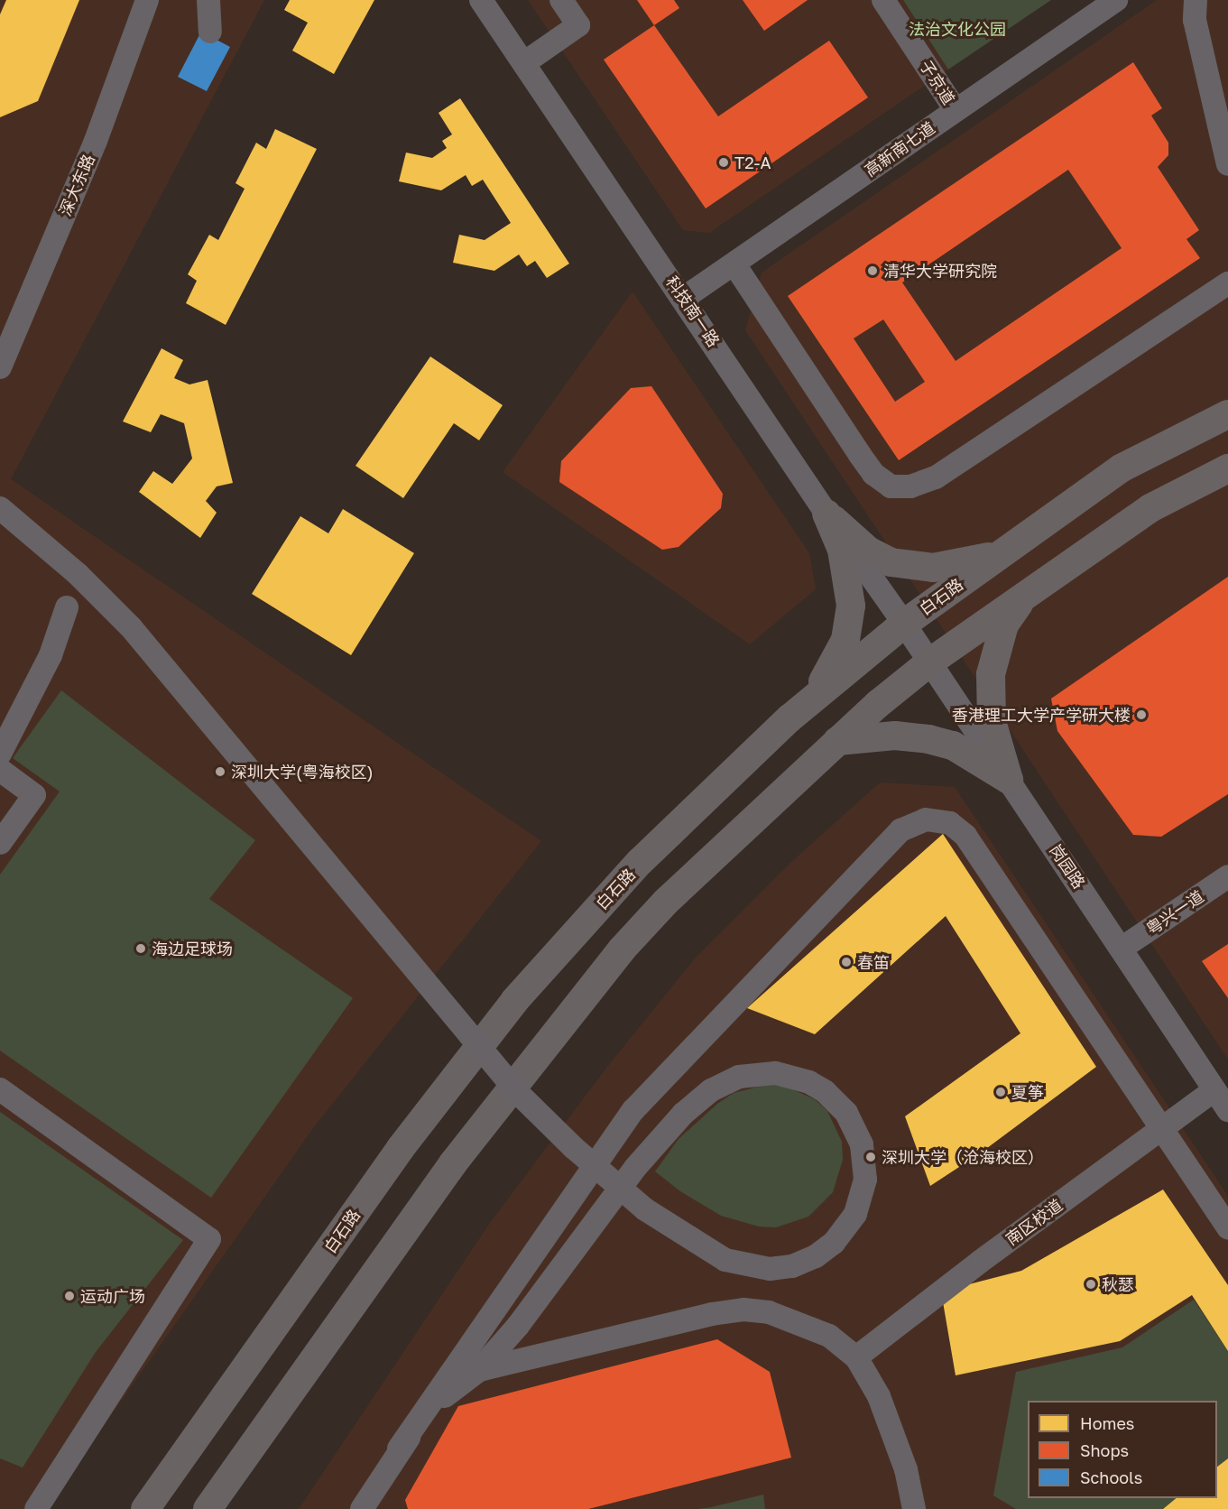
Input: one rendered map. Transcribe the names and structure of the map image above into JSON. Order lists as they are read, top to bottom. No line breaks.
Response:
{"streets":{"main road":["白石路"],"street":["子京道","高新南七道","深大东路","科技南一路","岗园路","粤兴一道","南区校道"]},"crossings":[["子京道","高新南七道"],["高新南七道","科技南一路"],["科技南一路","白石路"],["科技南一路","岗园路"],["白石路","岗园路"],["岗园路","粤兴一道"],["岗园路","南区校道"]],"parks":["法治文化公园"],"places":["T2-A","清华大学研究院","香港理工大学产学研大楼","深圳大学(粤海校区)","海边足球场","春笛","夏筝","深圳大学（沧海校区）","秋瑟","运动广场"],"legend":["Homes","Shops","Schools"]}
